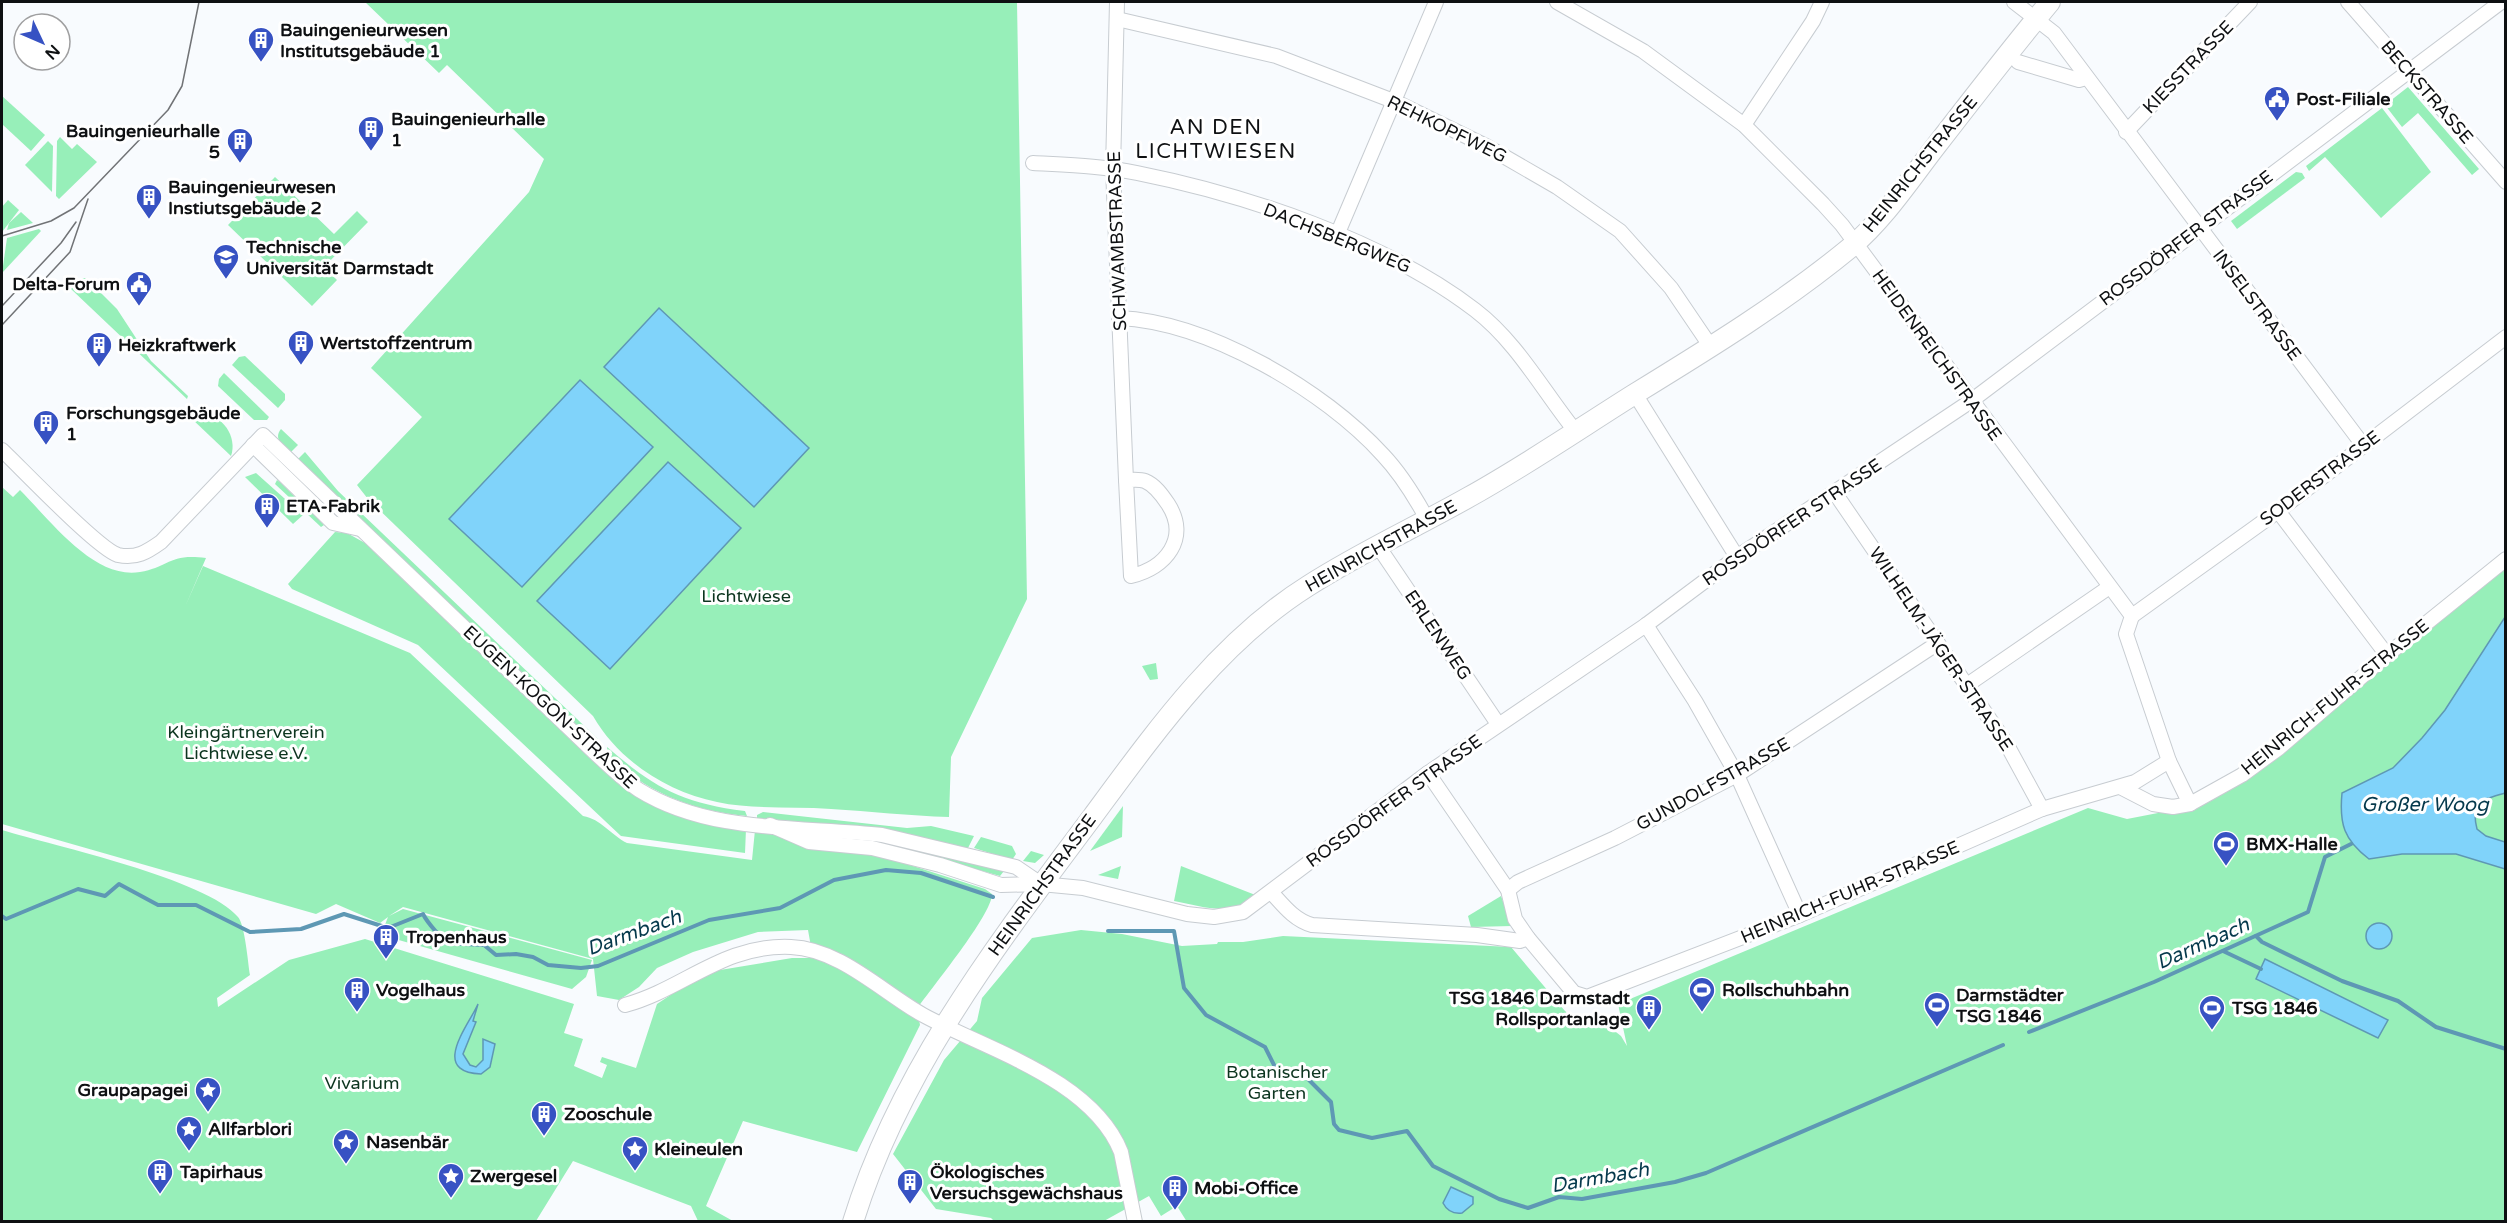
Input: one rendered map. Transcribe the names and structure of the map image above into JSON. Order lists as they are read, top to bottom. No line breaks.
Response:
{"streets":{"main road":["HEINRICHSTRASSE"],"street":["KIESSTRASSE","BECKSTRASSE","REHKOPFWEG","DACHSBERGWEG","ROSSDÖRFER STRASSE","SCHWAMBSTRASSE","INSELSTRASSE","HEIDENREICHSTRASSE","SODERSTRASSE","ERLENWEG","WILHELM-JÄGER-STRASSE","HEINRICH-FUHR-STRASSE","EUGEN-KOGON-STRASSE","GUNDOLFSTRASSE"]},"crossings":[["KIESSTRASSE","INSELSTRASSE"],["BECKSTRASSE","ROSSDÖRFER STRASSE"],["REHKOPFWEG","HEINRICHSTRASSE"],["REHKOPFWEG","SCHWAMBSTRASSE"],["HEINRICHSTRASSE","DACHSBERGWEG"],["HEINRICHSTRASSE","ROSSDÖRFER STRASSE"],["HEINRICHSTRASSE","INSELSTRASSE"],["HEINRICHSTRASSE","HEIDENREICHSTRASSE"],["HEINRICHSTRASSE","ERLENWEG"],["HEINRICHSTRASSE","EUGEN-KOGON-STRASSE"],["DACHSBERGWEG","SCHWAMBSTRASSE"],["ROSSDÖRFER STRASSE","INSELSTRASSE"],["ROSSDÖRFER STRASSE","HEIDENREICHSTRASSE"],["ROSSDÖRFER STRASSE","ERLENWEG"],["ROSSDÖRFER STRASSE","WILHELM-JÄGER-STRASSE"],["ROSSDÖRFER STRASSE","EUGEN-KOGON-STRASSE"],["INSELSTRASSE","SODERSTRASSE"],["HEIDENREICHSTRASSE","SODERSTRASSE"],["WILHELM-JÄGER-STRASSE","HEINRICH-FUHR-STRASSE"],["WILHELM-JÄGER-STRASSE","GUNDOLFSTRASSE"]],"districts":["AN DEN LICHTWIESEN"],"water":["Großer Woog","Darmbach"],"parks":["Lichtwiese","Kleingärtnerverein Lichtwiese e.V.","Botanischer Garten","Vivarium"],"places":{"building":["Bauingenieurwesen Institutsgebäude 1","Bauingenieurhalle 1","Bauingenieurhalle 5","Bauingenieurwesen Instiutsgebäude 2","Wertstoffzentrum","Heizkraftwerk","Forschungsgebäude 1","ETA-Fabrik","Tropenhaus","Vogelhaus","TSG 1846 Darmstadt Rollsportanlage","Zooschule","Tapirhaus","Ökologisches Versuchsgewächshaus","Mobi-Office"],"public building":["Post-Filiale","Delta-Forum"],"school or university":["Technische Universität Darmstadt"],"sports":["BMX-Halle","Rollschuhbahn","Darmstädter TSG 1846","TSG 1846"],"place":["Graupapagei","Allfarblori","Nasenbär","Kleineulen","Zwergesel"]},"north":"bottom right"}
